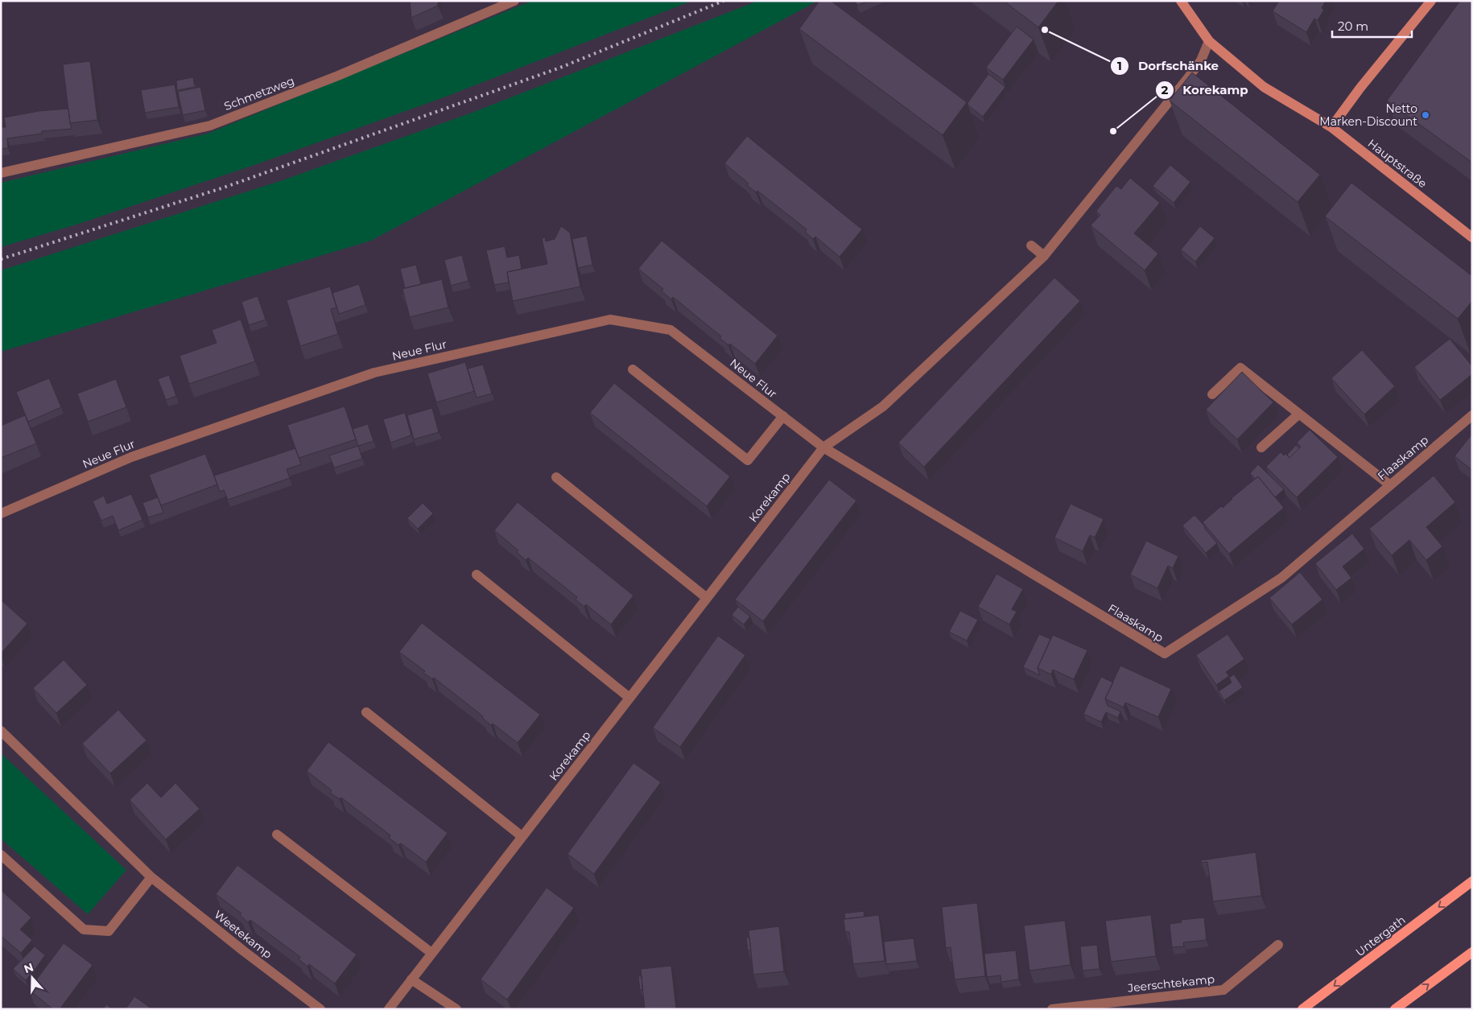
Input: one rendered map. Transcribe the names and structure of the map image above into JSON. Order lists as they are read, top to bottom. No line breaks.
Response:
{"streets":{"main road":["Hauptstraße","Untergath"],"street":["Schmetzweg","Neue Flur","Flaaskamp","Korekamp","Weetekamp","Jeerschtekamp"]},"crossings":[["Hauptstraße","Korekamp"],["Neue Flur","Flaaskamp"],["Neue Flur","Korekamp"],["Flaaskamp","Korekamp"]],"places":["Dorfschänke","Netto Marken-Discount","Korekamp"],"scale_bar":"20 m","north":"top"}
